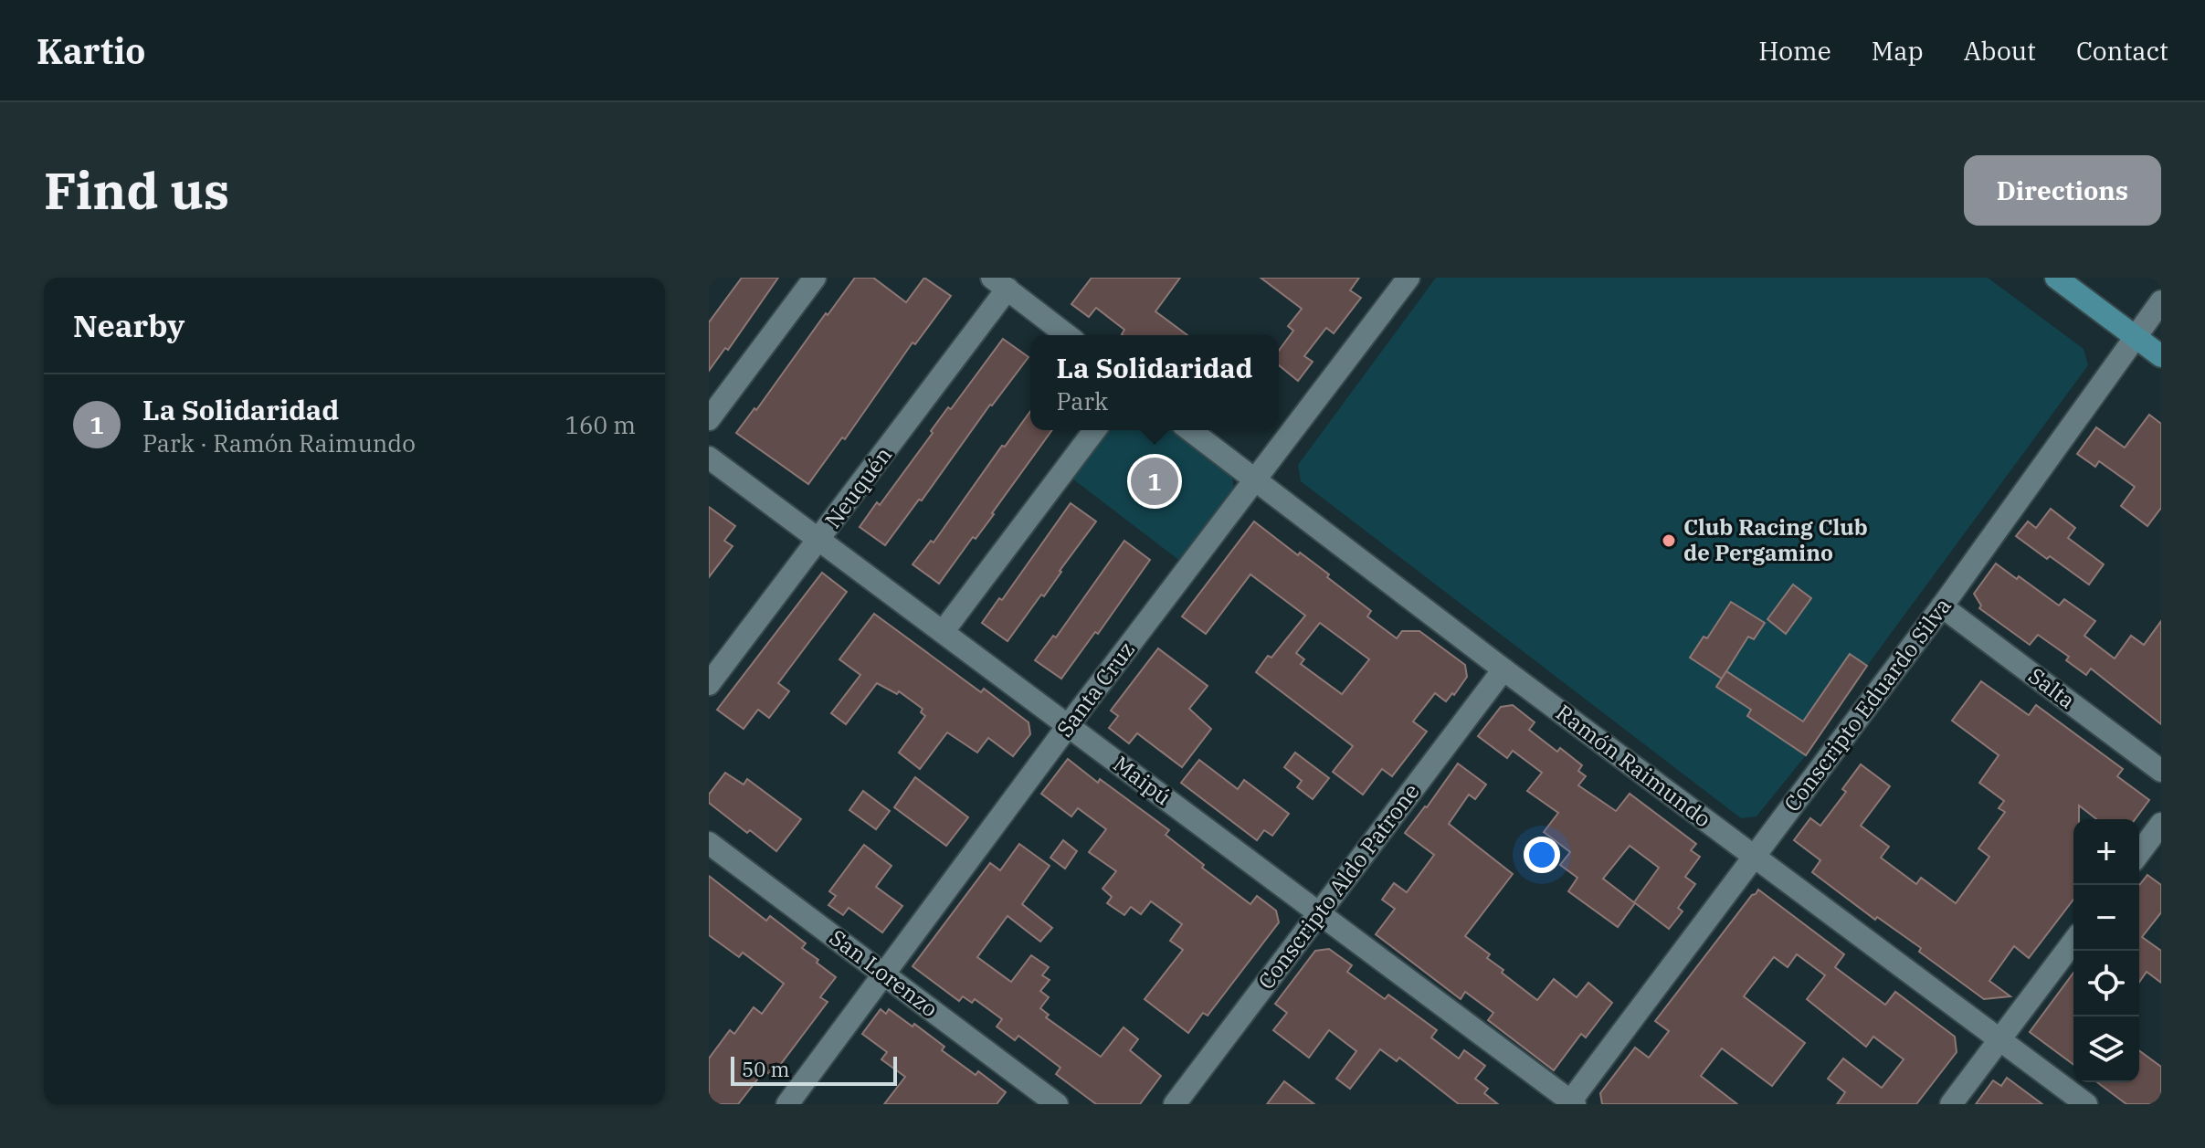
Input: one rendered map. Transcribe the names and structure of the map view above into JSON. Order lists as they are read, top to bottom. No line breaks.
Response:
{"streets":{"street":["Neuquén","Salta","Santa Cruz","Conscripto Eduardo Silva","Ramón Raimundo","Maipú","Conscripto Aldo Patrone","San Lorenzo"]},"crossings":[["Neuquén","Maipú"],["Salta","Conscripto Eduardo Silva"],["Santa Cruz","Ramón Raimundo"],["Santa Cruz","Maipú"],["Santa Cruz","San Lorenzo"],["Conscripto Eduardo Silva","Ramón Raimundo"],["Conscripto Eduardo Silva","Maipú"],["Ramón Raimundo","Conscripto Aldo Patrone"],["Maipú","Conscripto Aldo Patrone"]],"places":["Club Racing Club de Pergamino"],"scale_bar":"50 m","page":{"header":"Kartio","nav":["Home","Map","About","Contact"],"buttons":"Directions","title":"Find us","heading":"Nearby","popup":["La Solidaridad","Park"],"list":[{"mark":"1","name":"La Solidaridad","note":"Park · Ramón Raimundo","value":"160 m"}],"pins":"1","map_buttons":["+","−"],"scale":"50 m"}}
